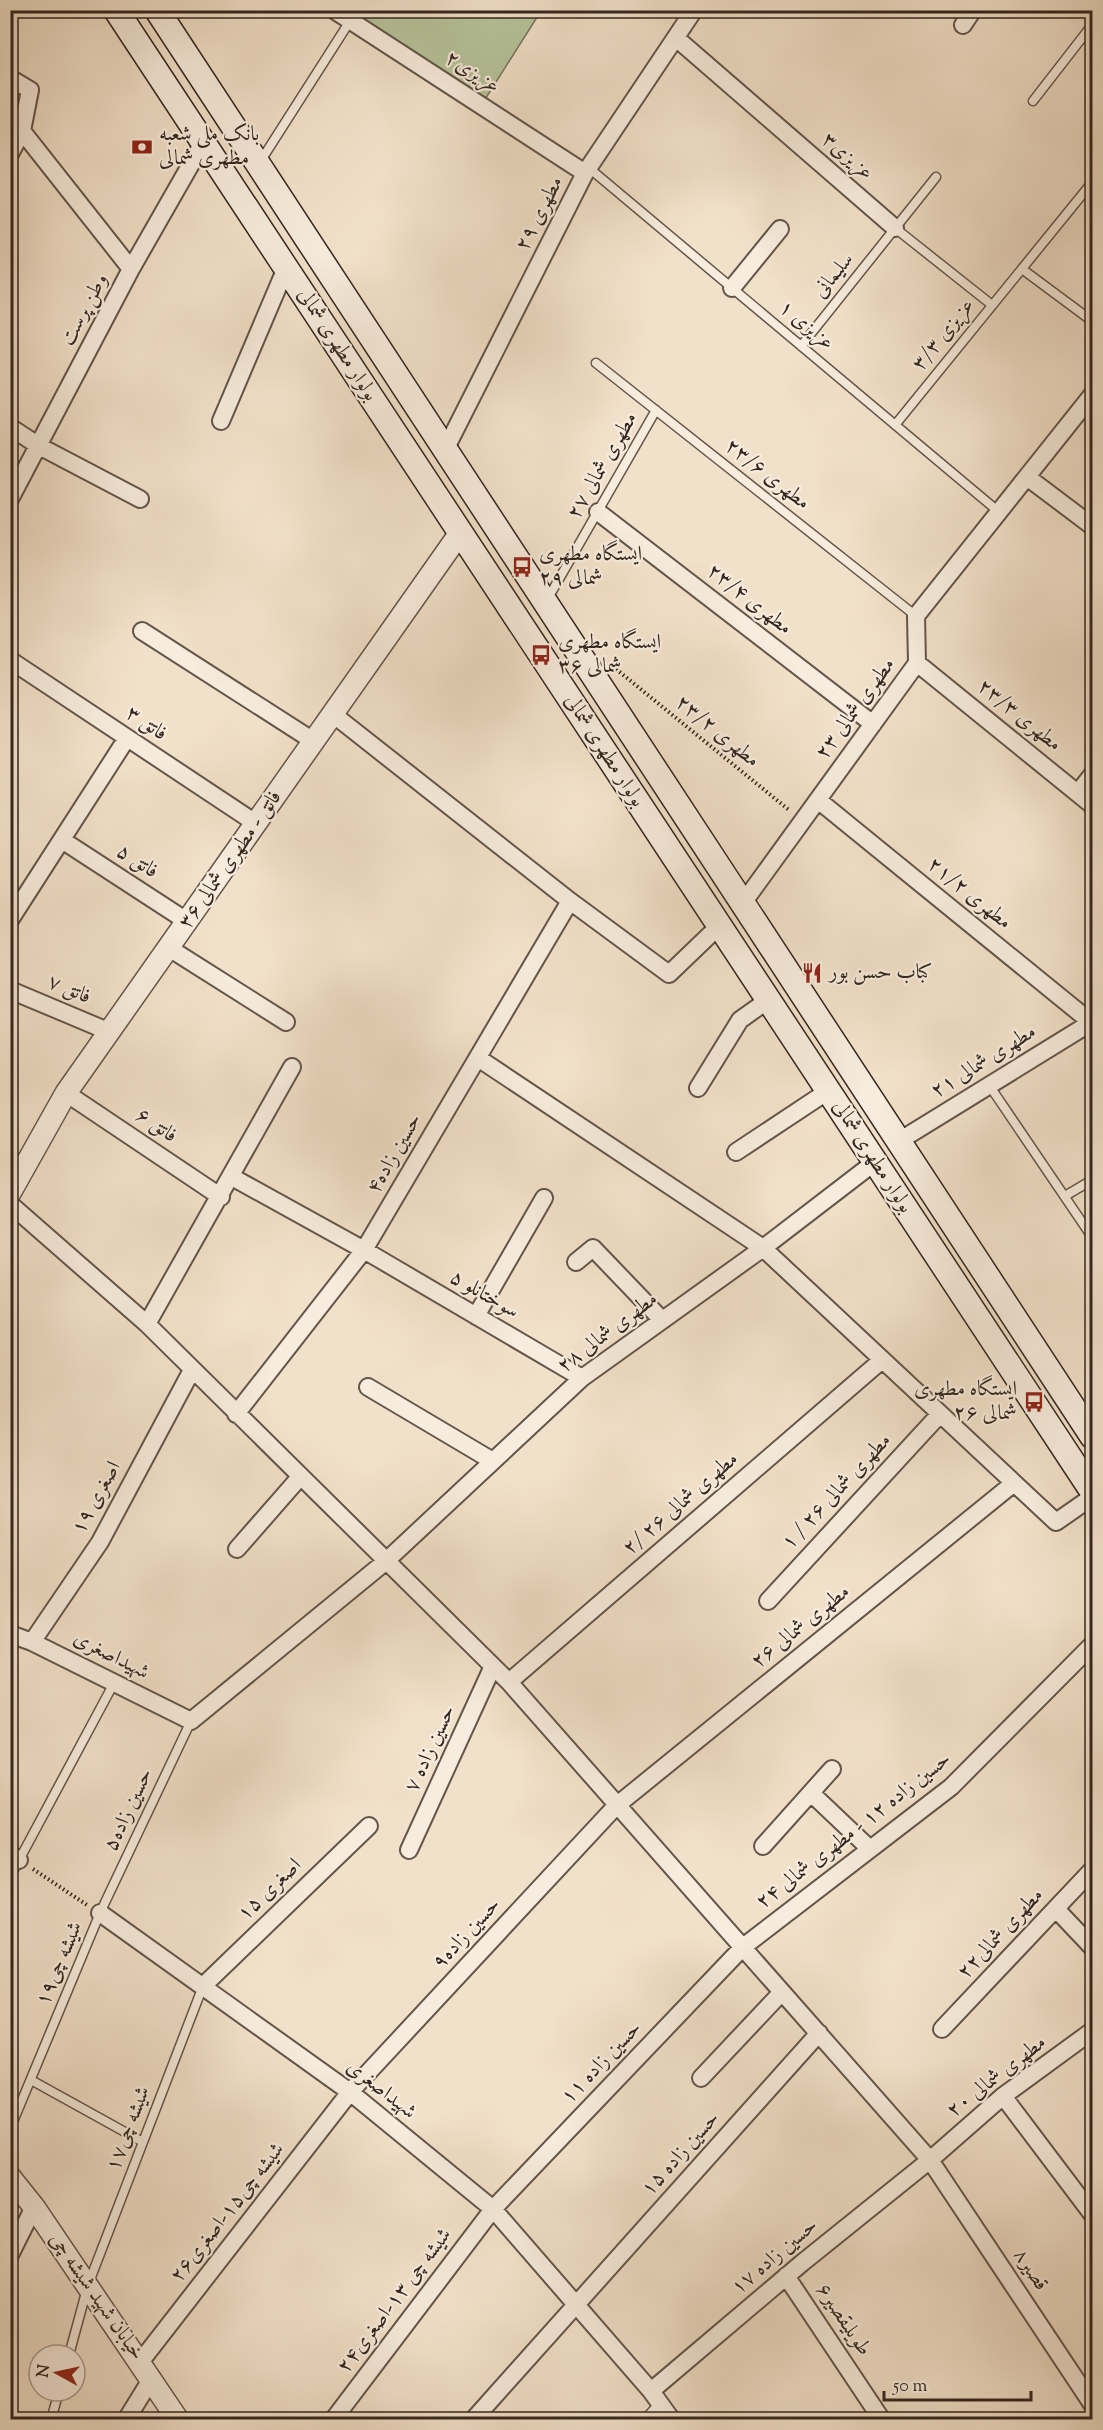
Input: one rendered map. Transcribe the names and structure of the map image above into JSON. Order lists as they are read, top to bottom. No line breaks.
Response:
{"streets":{"main road":["بولوار مطهری شمالی"],"street":["عزیزی۲","عزیزی۳","مطهری ۲۹","وطن پرست","مطهری ۲۳/۴","مطهری شمالی ۲۳","مطهری ۲۳/۳","فاتق ۳","فاتق - مطهری شمالی ۳۶","فاتق ۵","مطهری ۲۱/۲","فاتق ۷","مطهری شمالی ۲۱","فاتق ۶","حسین زاده۴","سوختانلو ۵","مطهری شمالی ۲۸","مطهری شمالی ۲۶ / ۱","اصغری ۱۹","مطهری شمالی ۲۶ /۲","مطهری شمالی ۲۶","شهیداصغری","حسین زاده ۷","حسین زاده ۱۲ - مطهری شمالی ۲۴","اصغری ۱۵","حسین زاده۹","مطهری شمالی۲۲","حسین زاده ۱۱","مطهری شمالی ۲۰","حسین زاده ۱۵","شیشه چی۱۵-اصغری۲۶","حسین زاده ۱۷","قصیر۸","خیابان شهید شیشه چی","شیشه چی ۱۳-اصغری۲۴","طویلیقصیر۶"],"lane":["سلیمانی","عزیزی ۱","عزیزی ۳/۳","مطهری شمالی ۲۷","مطهری ۲۳/۶","حسین زاده۵","شیشه چی۱۹","شیشه چی۱۷"],"path":["مطهری ۲۳/۲"]},"crossings":[["عزیزی۲","مطهری ۲۹"],["عزیزی۲","عزیزی ۱"],["عزیزی۳","مطهری ۲۹"],["عزیزی۳","سلیمانی"],["عزیزی۳","عزیزی ۳/۳"],["مطهری ۲۹","عزیزی ۱"],["مطهری ۲۹","بولوار مطهری شمالی"],["سلیمانی","عزیزی ۱"],["وطن پرست","بولوار مطهری شمالی"],["عزیزی ۱","عزیزی ۳/۳"],["بولوار مطهری شمالی","مطهری شمالی ۲۷"],["بولوار مطهری شمالی","مطهری شمالی ۲۳"],["بولوار مطهری شمالی","فاتق - مطهری شمالی ۳۶"],["بولوار مطهری شمالی","مطهری شمالی ۲۱"],["بولوار مطهری شمالی","مطهری شمالی ۲۸"],["مطهری شمالی ۲۷","مطهری ۲۳/۶"],["مطهری شمالی ۲۷","مطهری ۲۳/۴"],["مطهری ۲۳/۶","مطهری شمالی ۲۳"],["مطهری ۲۳/۴","مطهری شمالی ۲۳"],["مطهری شمالی ۲۳","مطهری ۲۳/۳"],["مطهری شمالی ۲۳","مطهری ۲۳/۲"],["مطهری شمالی ۲۳","مطهری ۲۱/۲"],["فاتق ۳","فاتق - مطهری شمالی ۳۶"],["فاتق - مطهری شمالی ۳۶","فاتق ۵"],["فاتق - مطهری شمالی ۳۶","فاتق ۷"],["فاتق - مطهری شمالی ۳۶","فاتق ۶"],["مطهری ۲۱/۲","مطهری شمالی ۲۱"],["حسین زاده۴","سوختانلو ۵"],["حسین زاده۴","قصیر۸"],["سوختانلو ۵","مطهری شمالی ۲۸"],["مطهری شمالی ۲۸","شهیداصغری"],["مطهری شمالی ۲۸","حسین زاده۵"],["مطهری شمالی ۲۸","قصیر۸"],["اصغری ۱۹","شهیداصغری"],["اصغری ۱۹","قصیر۸"],["مطهری شمالی ۲۶ /۲","قصیر۸"],["مطهری شمالی ۲۶","حسین زاده۹"],["مطهری شمالی ۲۶","قصیر۸"],["شهیداصغری","حسین زاده۵"],["شهیداصغری","اصغری ۱۵"],["شهیداصغری","حسین زاده۹"],["شهیداصغری","شیشه چی۱۹"],["شهیداصغری","حسین زاده ۱۱"],["شهیداصغری","شیشه چی۱۷"],["شهیداصغری","حسین زاده ۱۵"],["شهیداصغری","شیشه چی۱۵-اصغری۲۶"],["شهیداصغری","حسین زاده ۱۷"],["شهیداصغری","شیشه چی ۱۳-اصغری۲۴"],["حسین زاده ۷","قصیر۸"],["حسین زاده۵","شیشه چی۱۹"],["حسین زاده ۱۲ - مطهری شمالی ۲۴","حسین زاده ۱۱"],["حسین زاده ۱۲ - مطهری شمالی ۲۴","قصیر۸"],["اصغری ۱۵","شیشه چی۱۷"],["حسین زاده۹","شیشه چی۱۵-اصغری۲۶"],["حسین زاده۹","قصیر۸"],["حسین زاده ۱۱","قصیر۸"],["حسین زاده ۱۱","شیشه چی ۱۳-اصغری۲۴"],["مطهری شمالی ۲۰","حسین زاده ۱۷"],["مطهری شمالی ۲۰","قصیر۸"],["شیشه چی۱۷","خیابان شهید شیشه چی"],["حسین زاده ۱۵","قصیر۸"],["شیشه چی۱۵-اصغری۲۶","خیابان شهید شیشه چی"],["حسین زاده ۱۷","قصیر۸"],["حسین زاده ۱۷","طویلیقصیر۶"]],"places":{"bank":["بانک ملی شعبه مطهری شمالی"],"bus stop":["ایستگاه مطهری شمالی ۲۹","ایستگاه مطهری شمالی ۳۶","ایستگاه مطهری شمالی ۲۶"],"restaurant":["كباب حسن بور"]},"scale_bar":"50 m","north":"left"}
